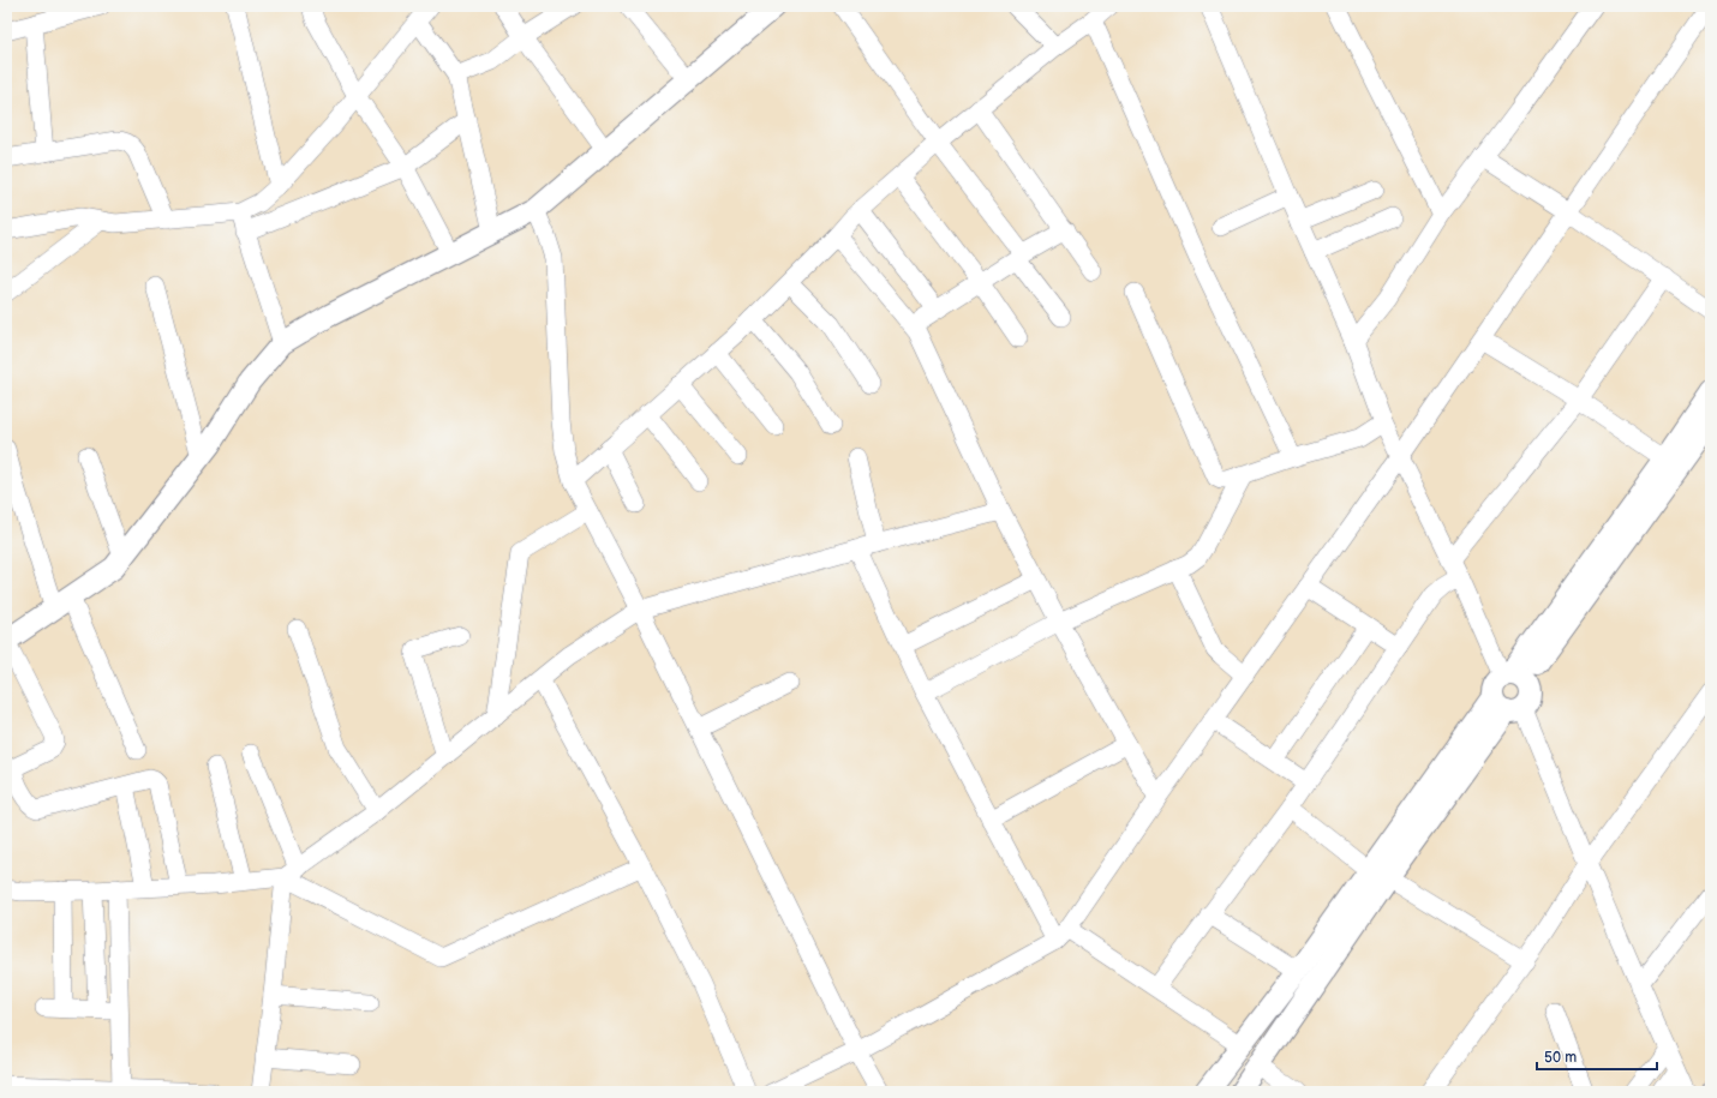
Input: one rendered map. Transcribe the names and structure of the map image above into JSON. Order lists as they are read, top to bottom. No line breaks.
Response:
{"scale_bar":"50 m"}
